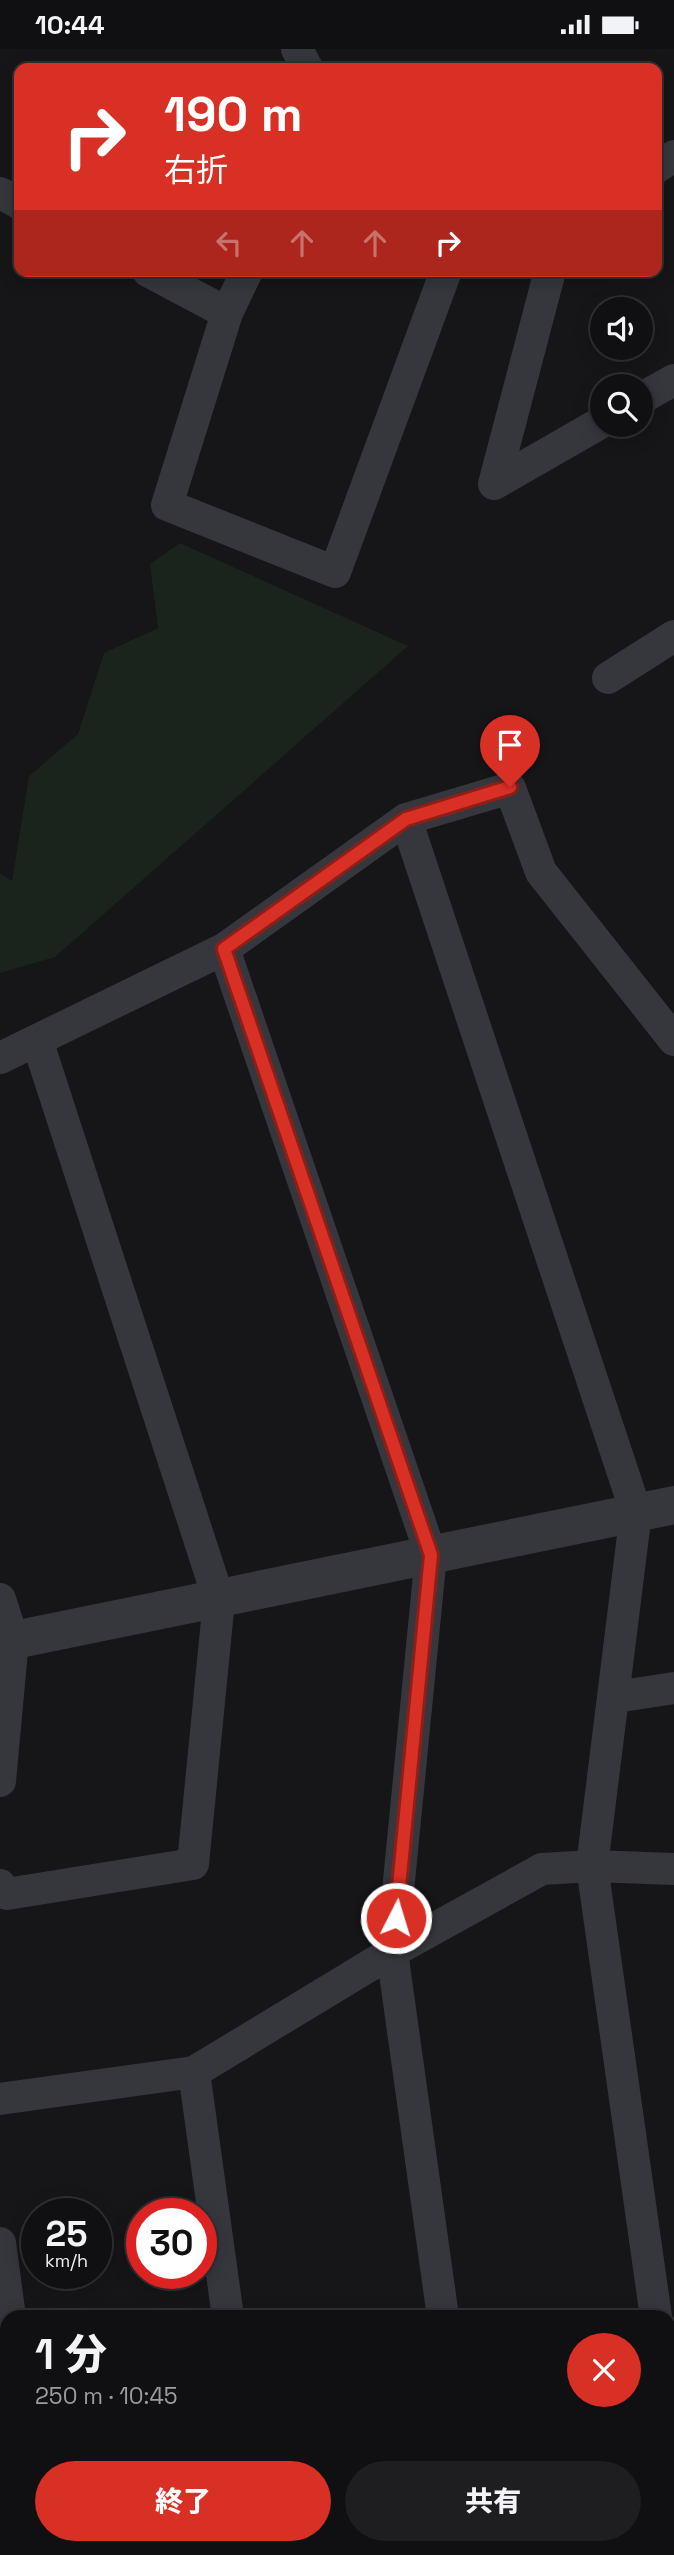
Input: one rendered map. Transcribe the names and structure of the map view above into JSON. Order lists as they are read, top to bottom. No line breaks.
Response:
{"page":{"status":"10:44","turn":["190 m","右折"],"speed":"25 km/h","limit":"30","heading":["1 分","250 m · 10:45"],"buttons":["終了","共有"]}}
